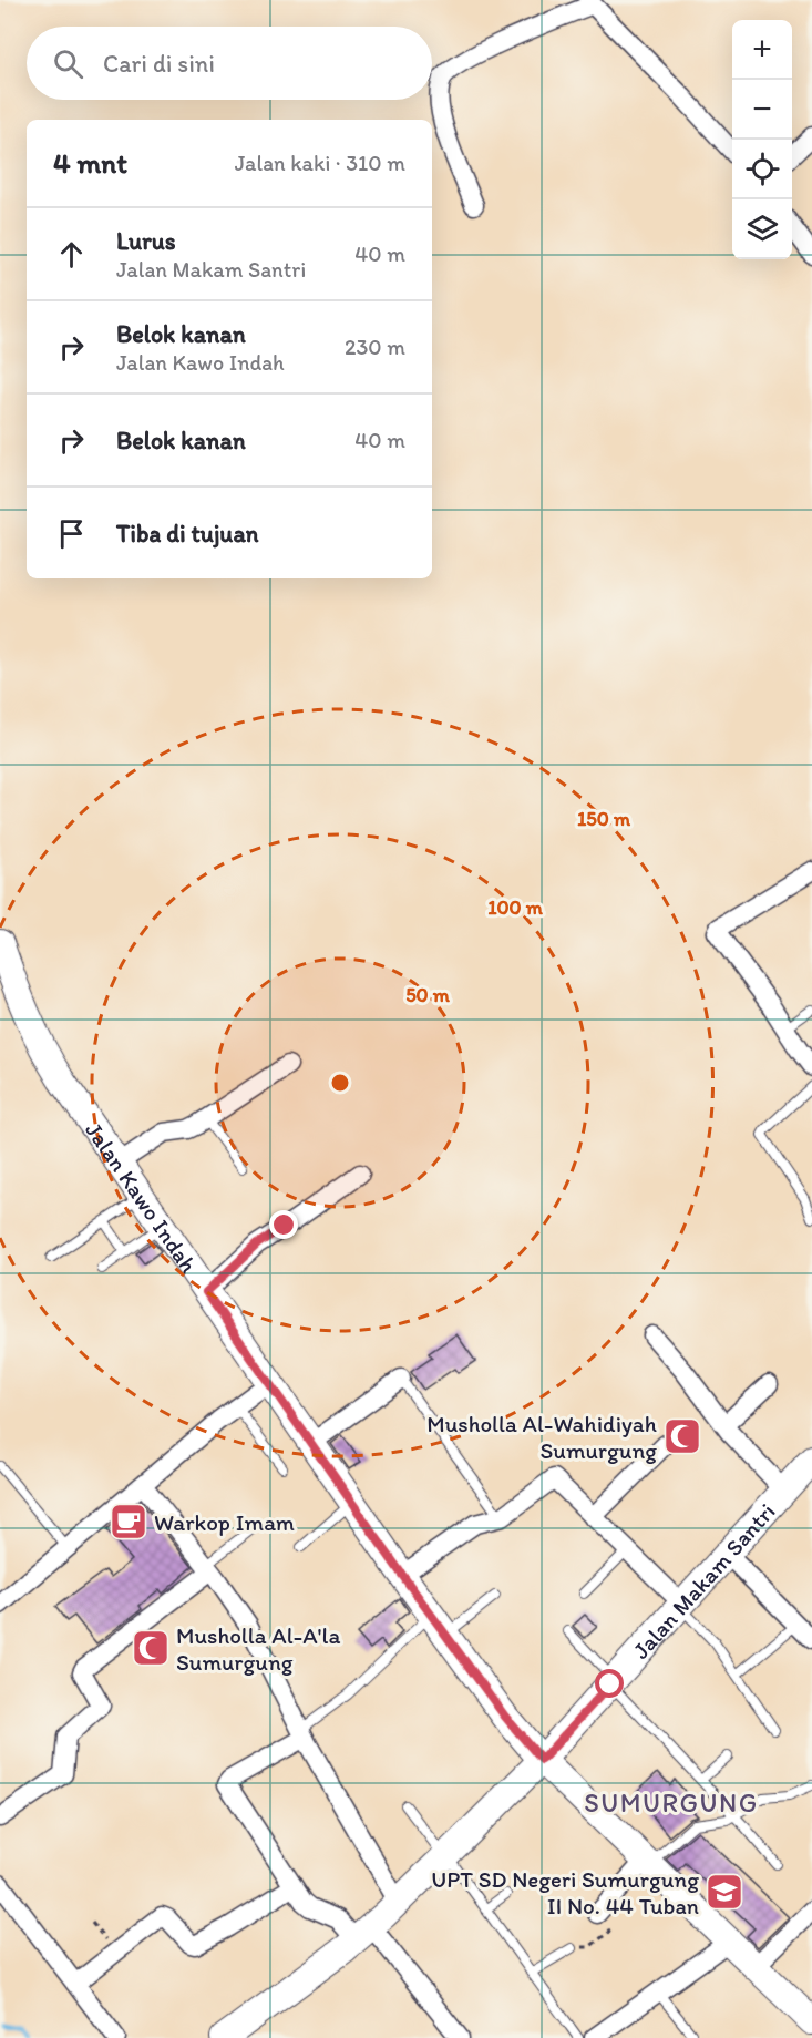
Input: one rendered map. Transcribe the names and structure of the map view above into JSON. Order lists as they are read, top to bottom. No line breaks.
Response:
{"streets":{"street":["Jalan Kawo Indah","Jalan Makam Santri"]},"crossings":[["Jalan Kawo Indah","Jalan Makam Santri"]],"districts":["SUMURGUNG"],"places":{"mosque":["Musholla Al-Wahidiyah Sumurgung","Musholla Al-A'la Sumurgung"],"cafe":["Warkop Imam"],"school or university":["UPT SD Negeri Sumurgung II No. 44 Tuban"]},"page":{"map_buttons":["+","−"],"search":"Cari di sini","heading":["4 mnt","Jalan kaki · 310 m"],"list":[["Lurus","Jalan Makam Santri","40 m"],["Belok kanan","Jalan Kawo Indah","230 m"],["Belok kanan","40 m"],"Tiba di tujuan"]},"rings":["150 m","100 m","50 m"]}
